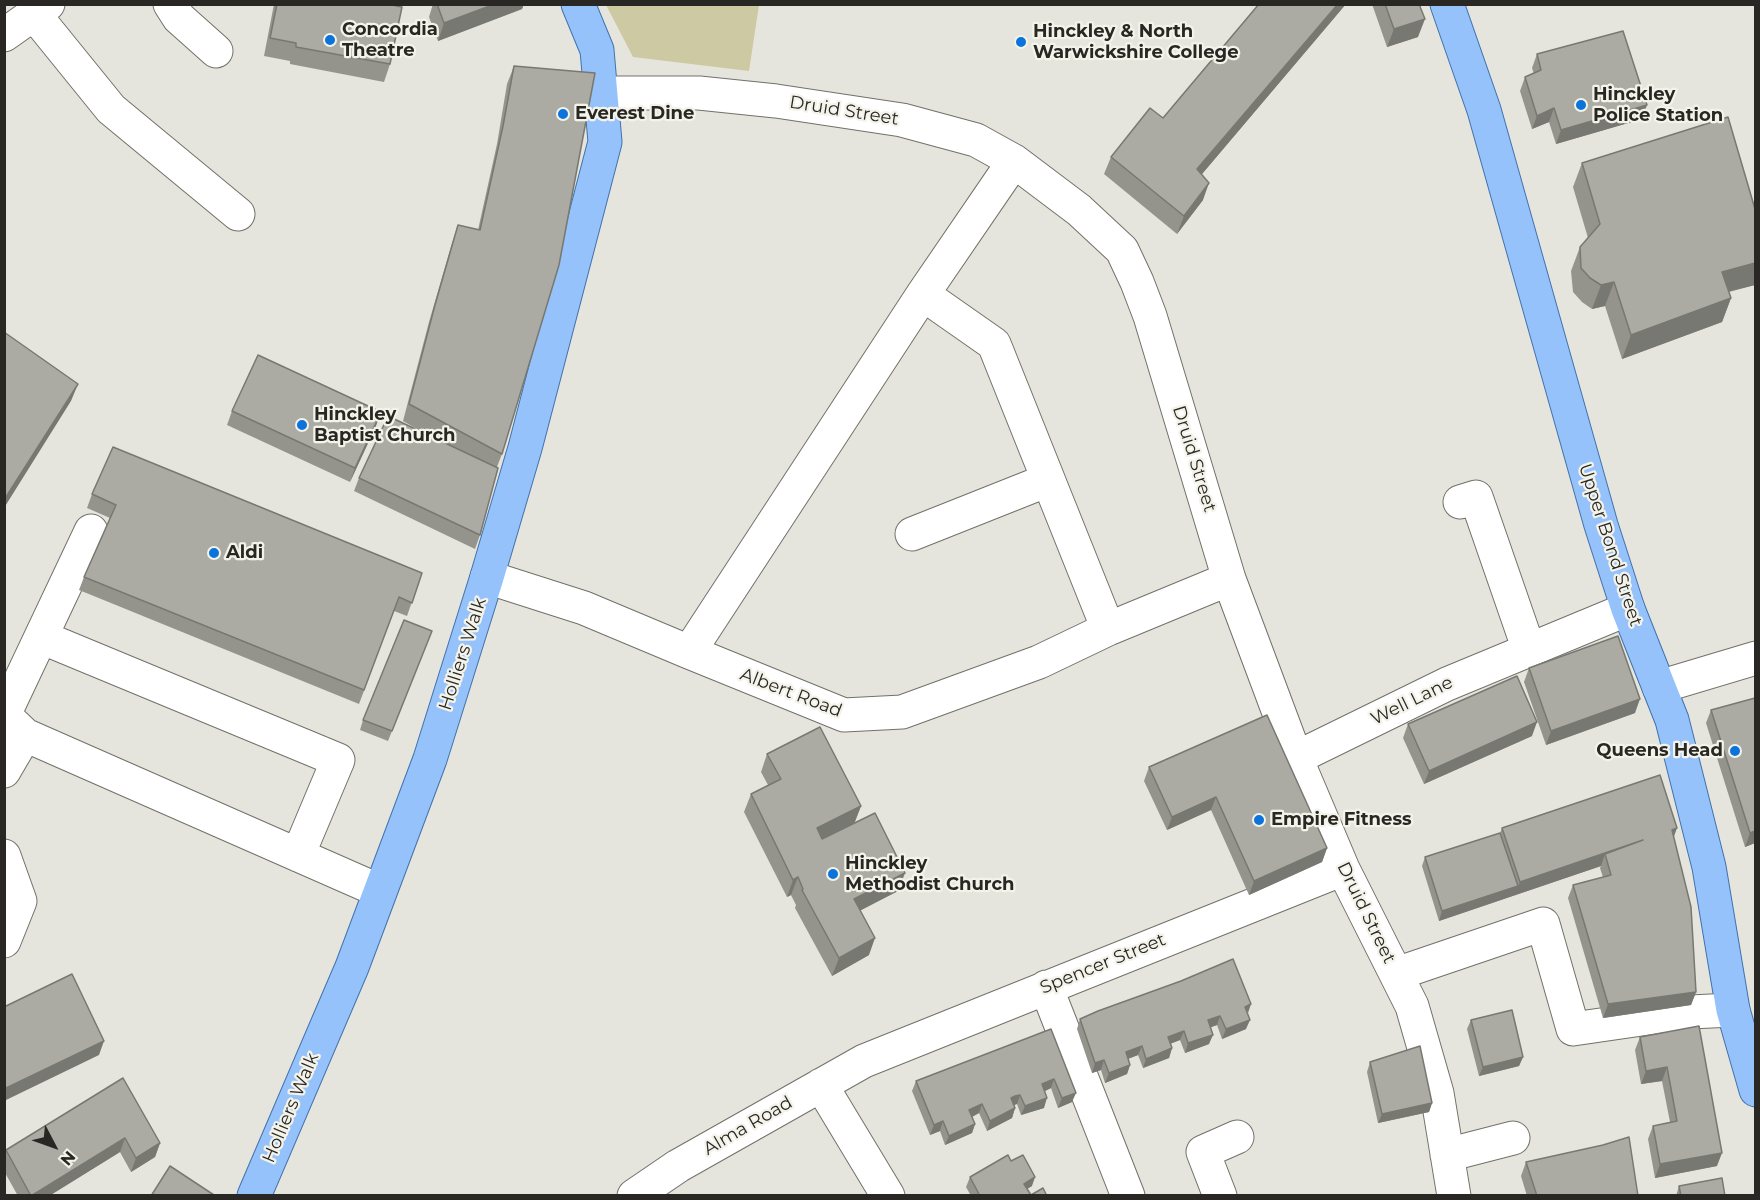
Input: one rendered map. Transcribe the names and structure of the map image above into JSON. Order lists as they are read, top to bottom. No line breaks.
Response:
{"streets":{"main road":["Upper Bond Street","Holliers Walk"],"street":["Druid Street","Albert Road","Well Lane","Spencer Street","Alma Road"]},"crossings":[["Druid Street","Holliers Walk"],["Druid Street","Albert Road"],["Druid Street","Well Lane"],["Druid Street","Spencer Street"],["Upper Bond Street","Well Lane"],["Holliers Walk","Albert Road"],["Spencer Street","Alma Road"]],"places":["Concordia Theatre","Hinckley & North Warwickshire College","Hinckley Police Station","Everest Dine","Hinckley Baptist Church","Aldi","Queens Head","Empire Fitness","Hinckley Methodist Church"],"north":"bottom right"}
